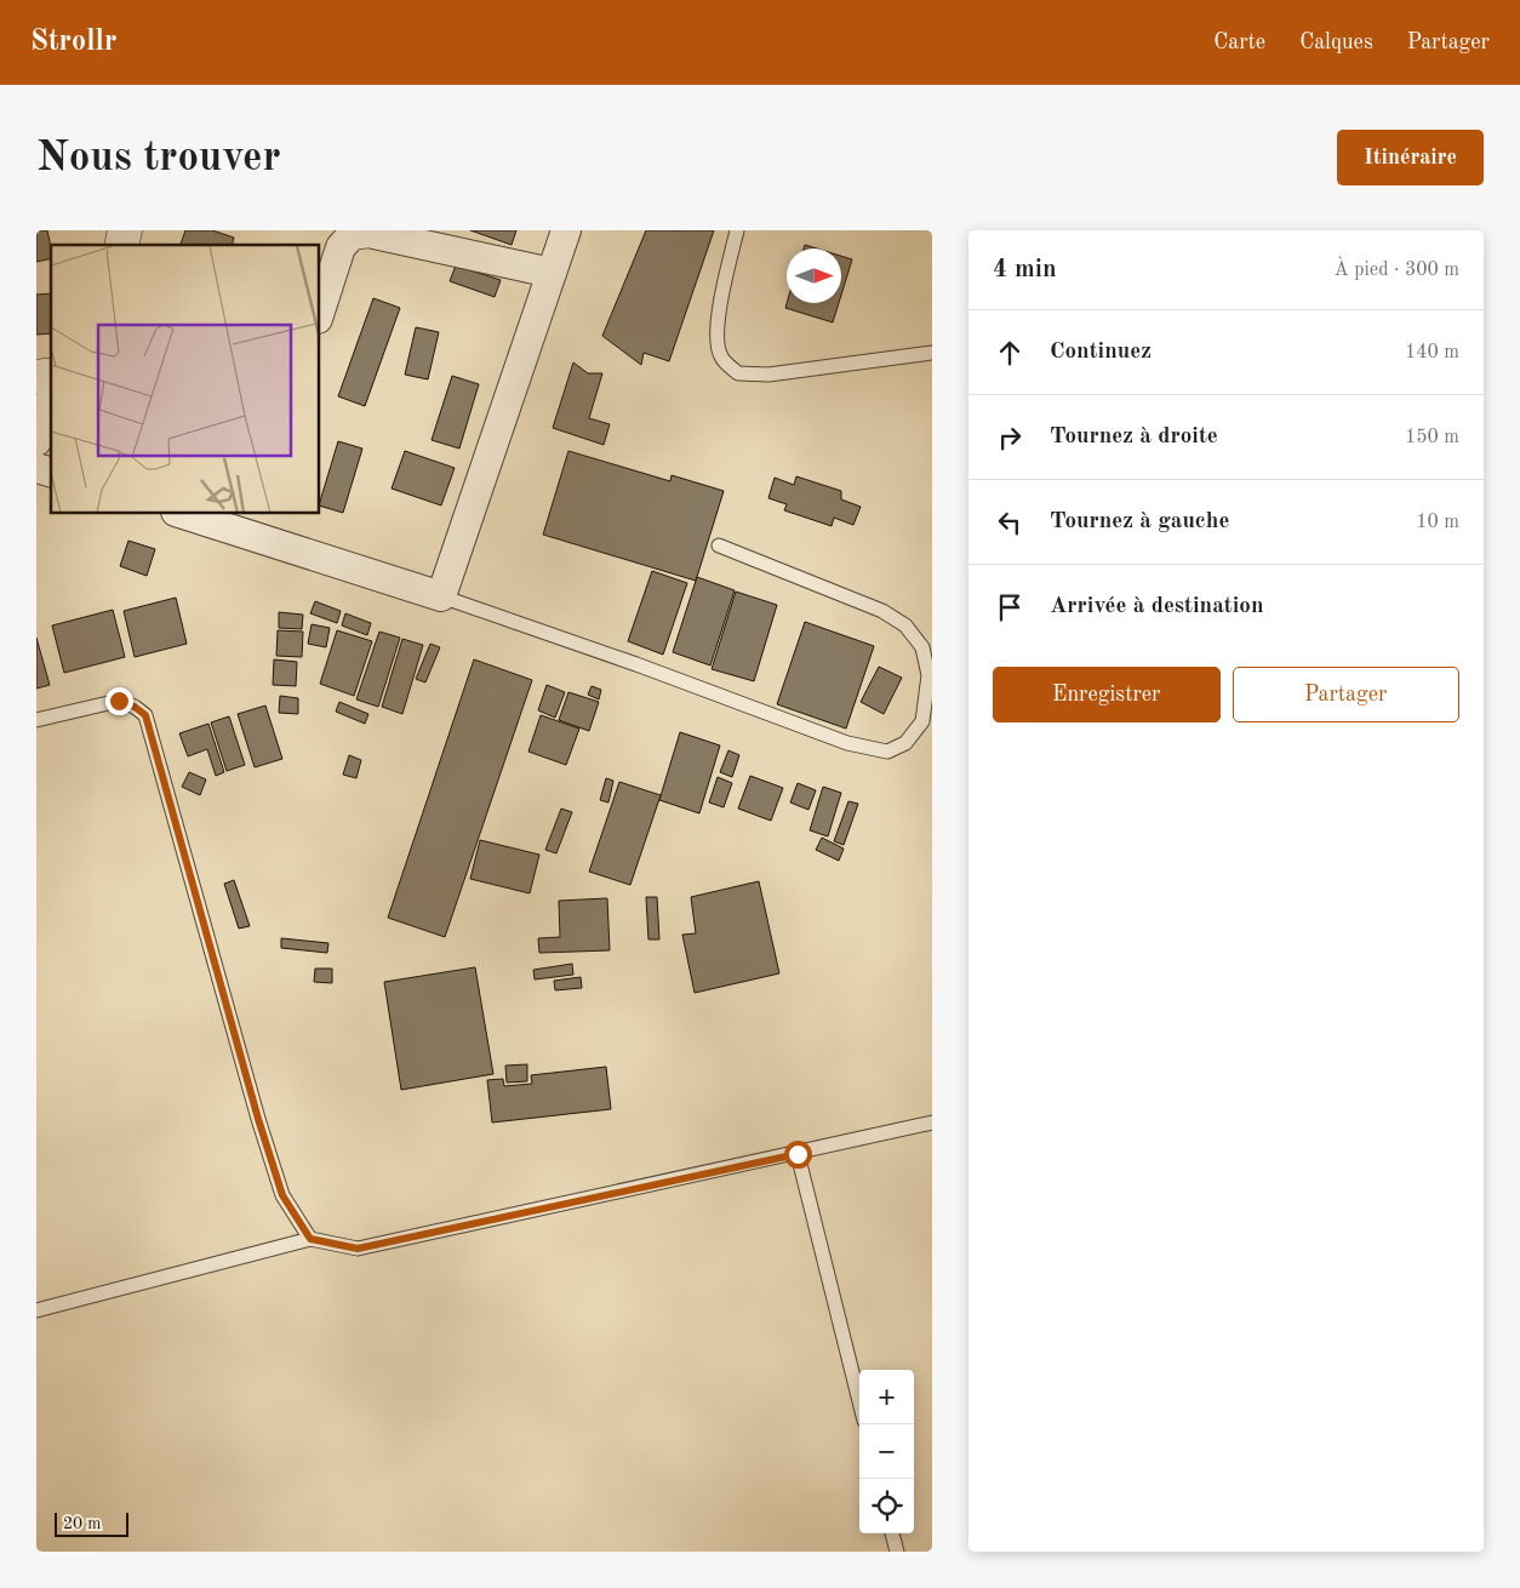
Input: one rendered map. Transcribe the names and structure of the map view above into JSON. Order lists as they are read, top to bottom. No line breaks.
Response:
{"scale_bar":"20 m","north":"right","page":{"header":"Strollr","nav":["Carte","Calques","Partager"],"buttons":["Itinéraire",["Enregistrer","Partager"]],"title":"Nous trouver","heading":["4 min","À pied · 300 m"],"list":[["Continuez","140 m"],["Tournez à droite","150 m"],["Tournez à gauche","10 m"],"Arrivée à destination"],"map_buttons":["+","−"],"scale":"20 m"}}
